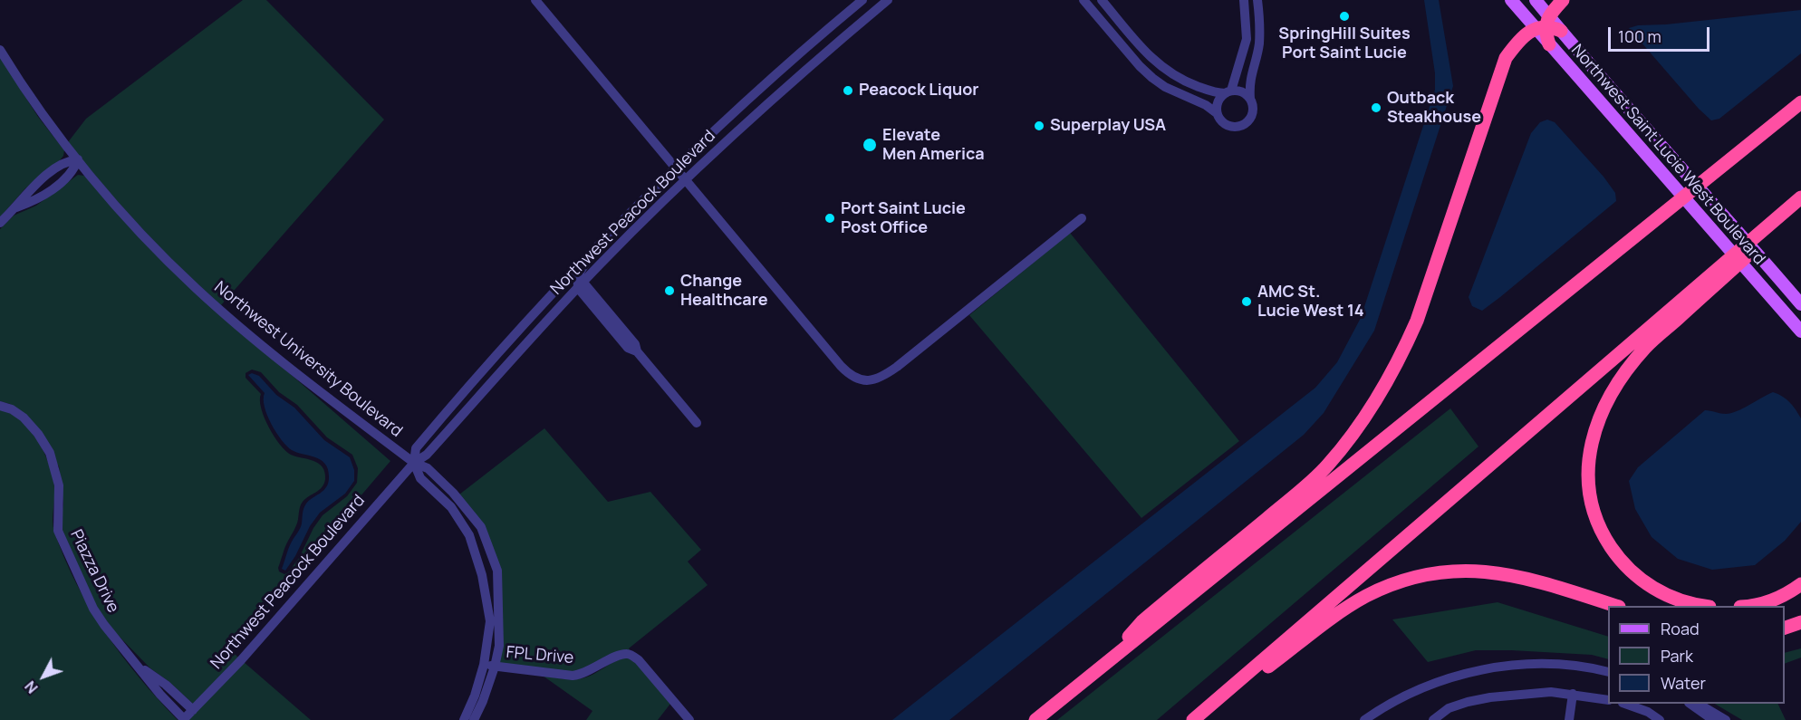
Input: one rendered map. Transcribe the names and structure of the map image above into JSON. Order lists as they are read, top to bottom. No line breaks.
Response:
{"streets":{"main road":["Northwest Saint Lucie West Boulevard"],"street":["Northwest Peacock Boulevard","Northwest University Boulevard","Piazza Drive","FPL Drive"]},"crossings":[["Northwest Peacock Boulevard","Northwest University Boulevard"],["Northwest Peacock Boulevard","Piazza Drive"],["Northwest University Boulevard","FPL Drive"]],"places":["SpringHill Suites Port Saint Lucie","Peacock Liquor","Outback Steakhouse","Superplay USA","Elevate Men America","Port Saint Lucie Post Office","Change Healthcare","AMC St. Lucie West 14"],"legend":["Road","Park","Water"],"scale_bar":"100 m","north":"bottom left"}
